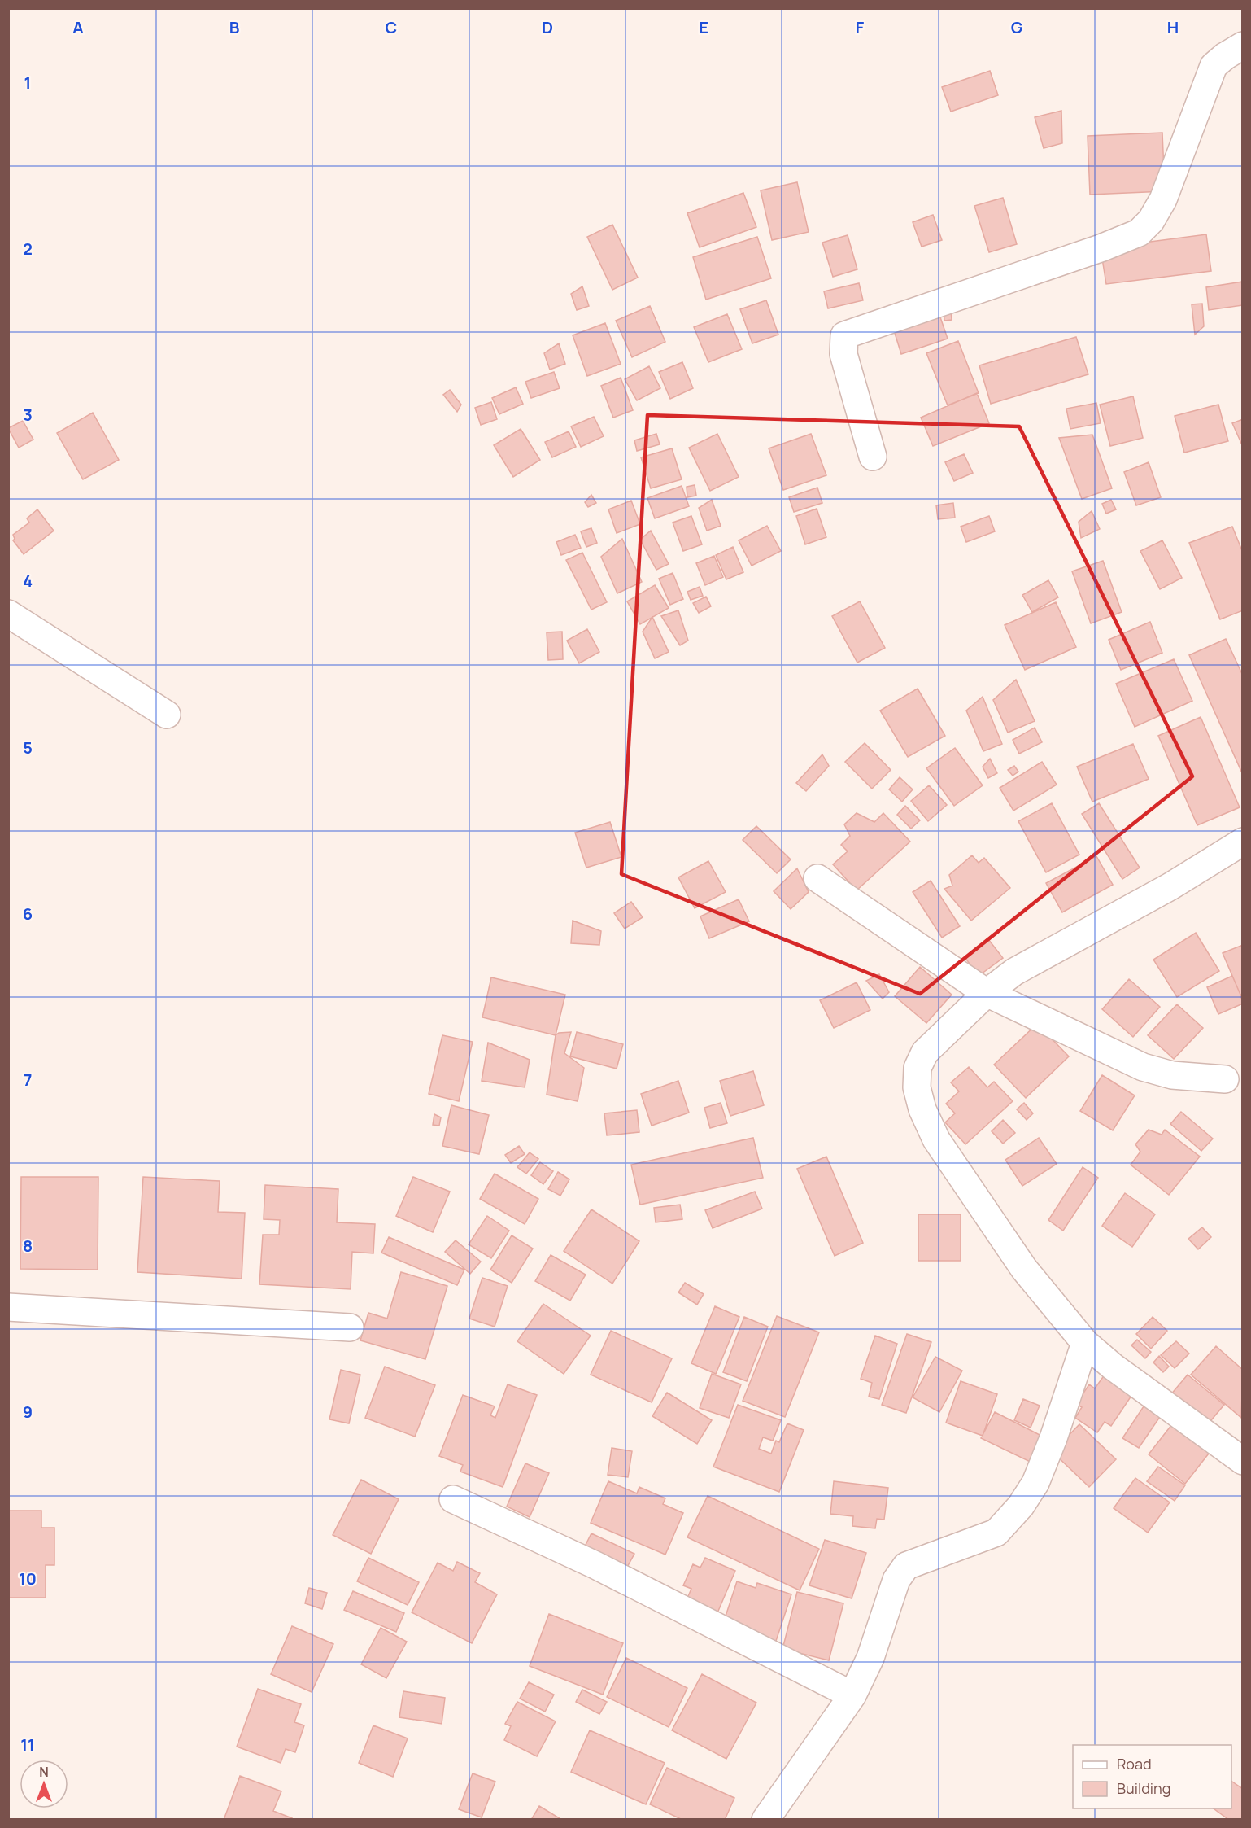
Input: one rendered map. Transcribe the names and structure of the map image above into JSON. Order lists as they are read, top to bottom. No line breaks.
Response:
{"legend":["Road","Building"],"north":"top","grid":{"columns":["A","B","C","D","E","F","G","H"],"rows":["1","2","3","4","5","6","7","8","9","10","11"]}}
